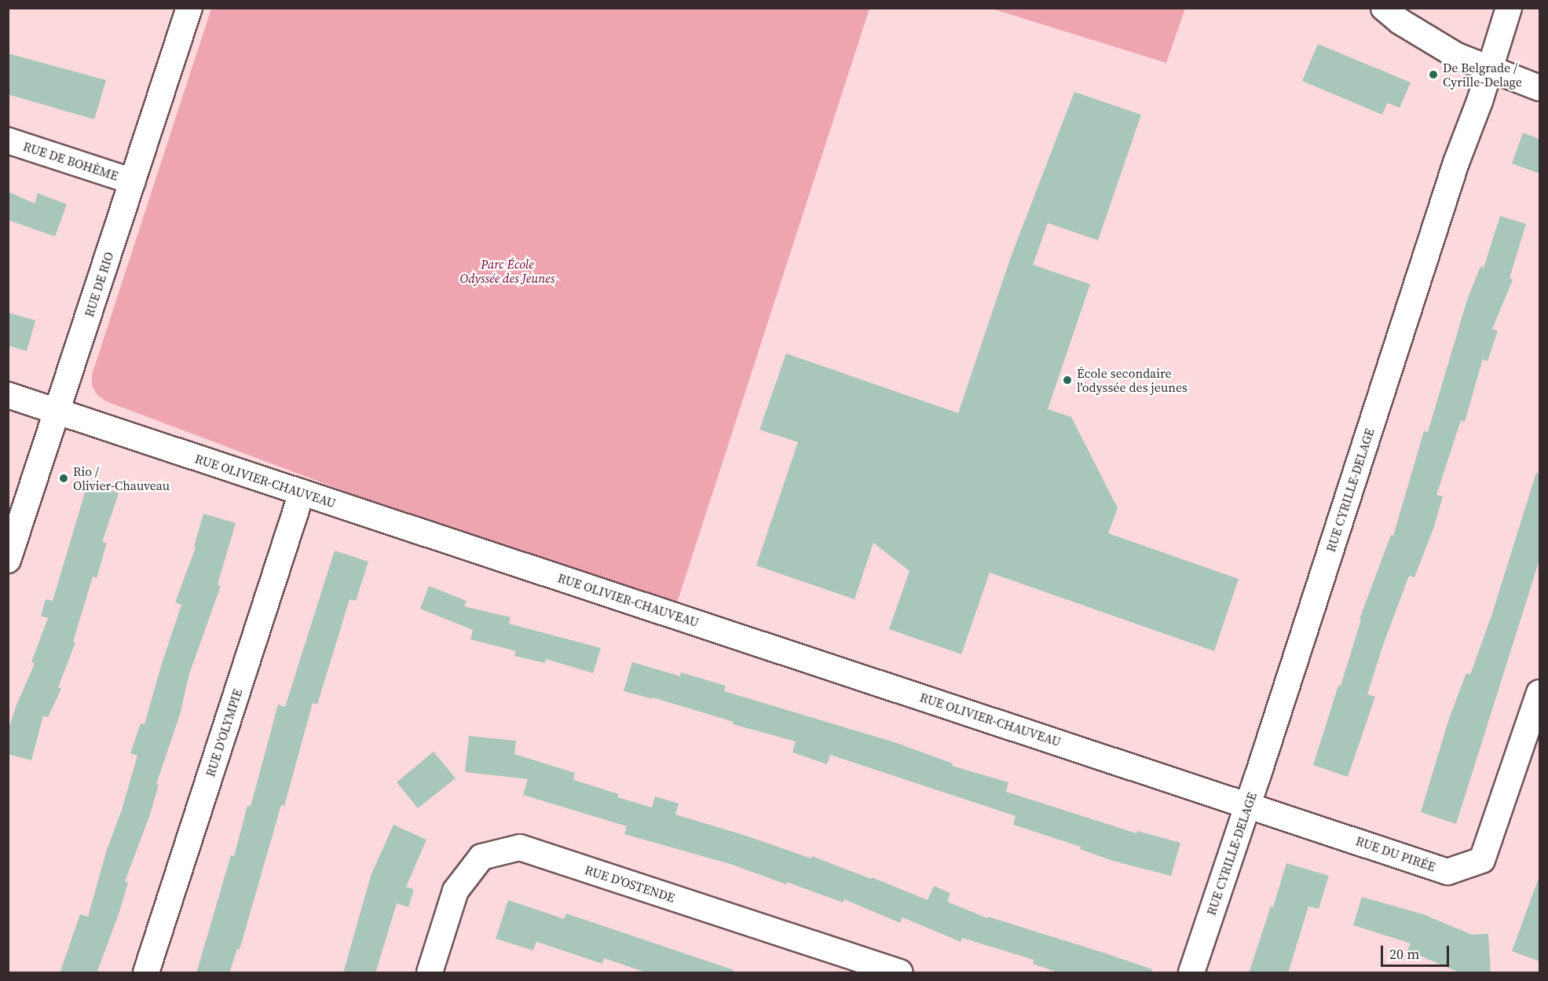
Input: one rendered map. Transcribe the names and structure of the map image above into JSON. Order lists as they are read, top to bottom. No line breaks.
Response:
{"streets":{"street":["RUE DE BOHÈME","RUE DE RIO","RUE OLIVIER-CHAUVEAU","RUE CYRILLE-DELAGE","RUE D'OLYMPIE","RUE DU PIRÉE","RUE D'OSTENDE"]},"crossings":[["RUE DE BOHÈME","RUE DE RIO"],["RUE DE RIO","RUE OLIVIER-CHAUVEAU"],["RUE OLIVIER-CHAUVEAU","RUE CYRILLE-DELAGE"],["RUE OLIVIER-CHAUVEAU","RUE D'OLYMPIE"],["RUE OLIVIER-CHAUVEAU","RUE DU PIRÉE"],["RUE CYRILLE-DELAGE","RUE DU PIRÉE"]],"parks":["Parc École Odyssée des Jeunes"],"places":["De Belgrade / Cyrille-Delage","École secondaire l'odyssée des jeunes","Rio / Olivier-Chauveau"],"scale_bar":"20 m"}
